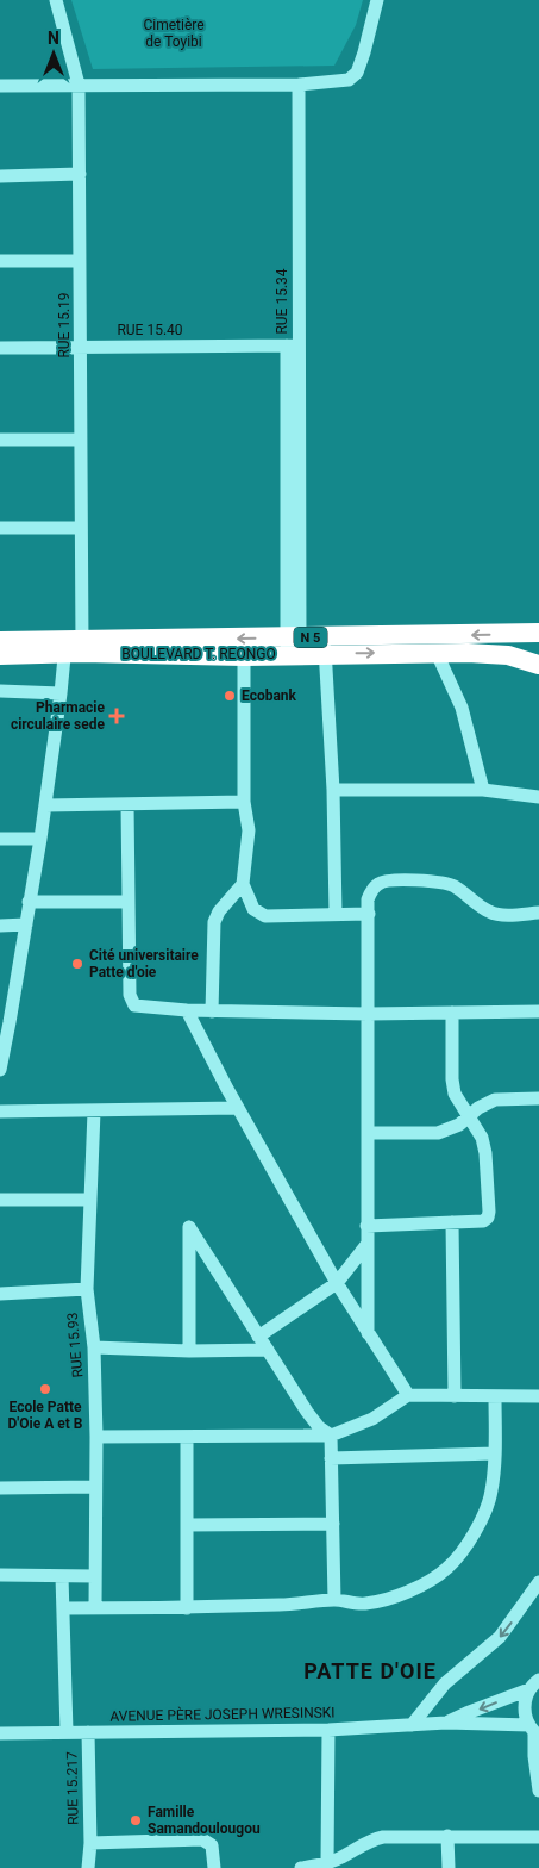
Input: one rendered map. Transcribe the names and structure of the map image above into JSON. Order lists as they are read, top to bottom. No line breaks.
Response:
{"streets":{"highway":["N 5","BOULEVARD T. REONGO"],"street":["RUE 15.34","RUE 15.19","RUE 15.40","RUE 15.93","AVENUE PÈRE JOSEPH WRESINSKI","RUE 15.217"]},"crossings":[["RUE 15.34","RUE 15.40"],["RUE 15.34","N 5"],["RUE 15.34","BOULEVARD T. REONGO"],["RUE 15.19","RUE 15.40"],["RUE 15.19","N 5"],["RUE 15.19","BOULEVARD T. REONGO"],["N 5","BOULEVARD T. REONGO"],["AVENUE PÈRE JOSEPH WRESINSKI","RUE 15.217"]],"districts":["PATTE D'OIE"],"parks":["Cimetière de Toyibi"],"places":{"other":["Ecobank","Cité universitaire Patte d'oie","Ecole Patte D'Oie A et B","Famille Samandoulougou"],"health":["Pharmacie circulaire sede"]},"north":"top"}
